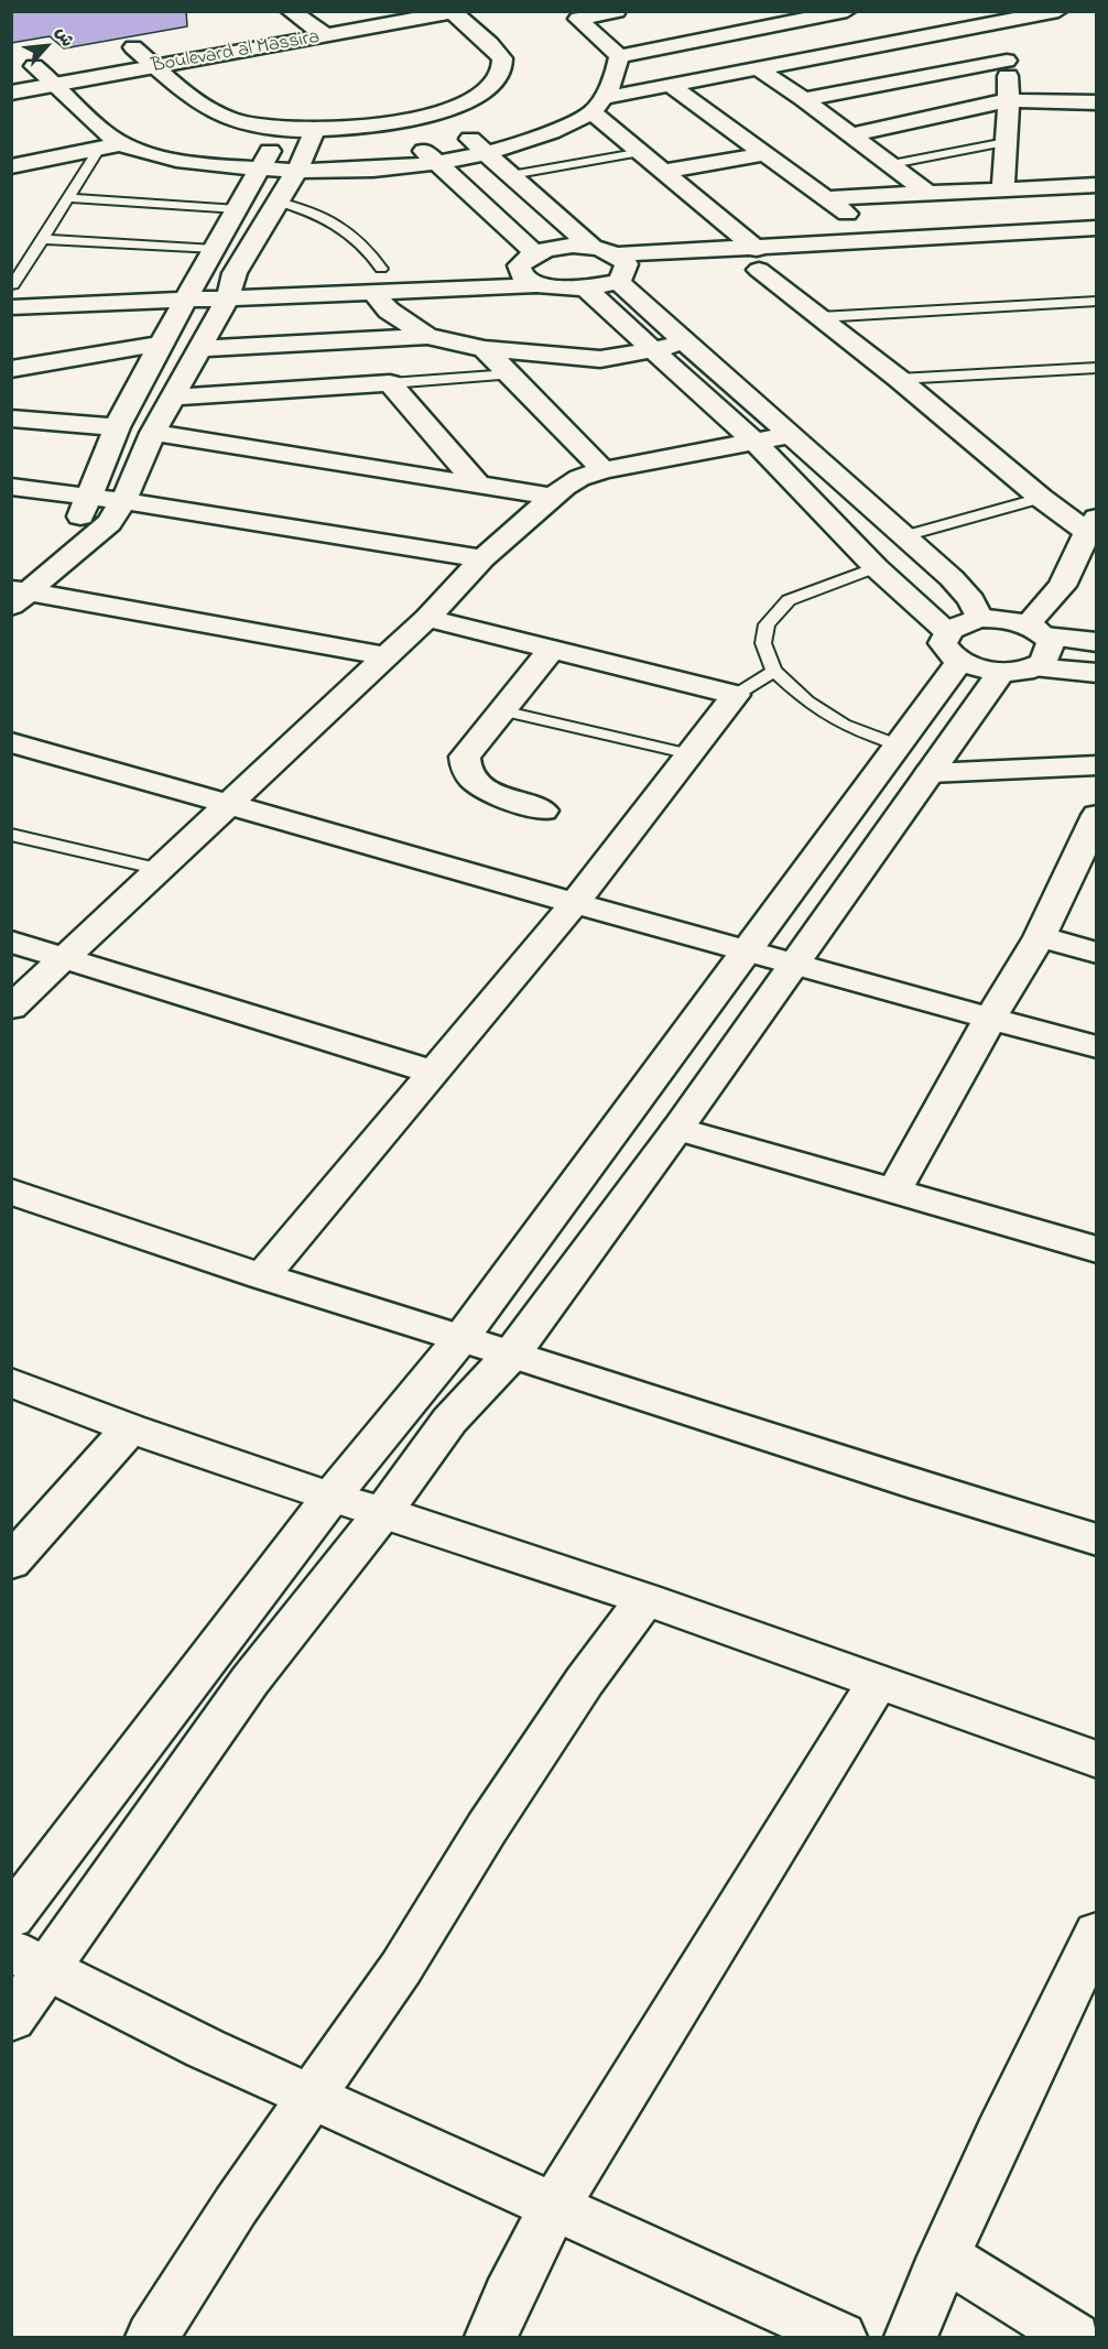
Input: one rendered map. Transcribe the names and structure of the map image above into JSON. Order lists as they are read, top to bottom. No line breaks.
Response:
{"streets":{"street":["Boulevard al Massira"]},"north":"top right"}
